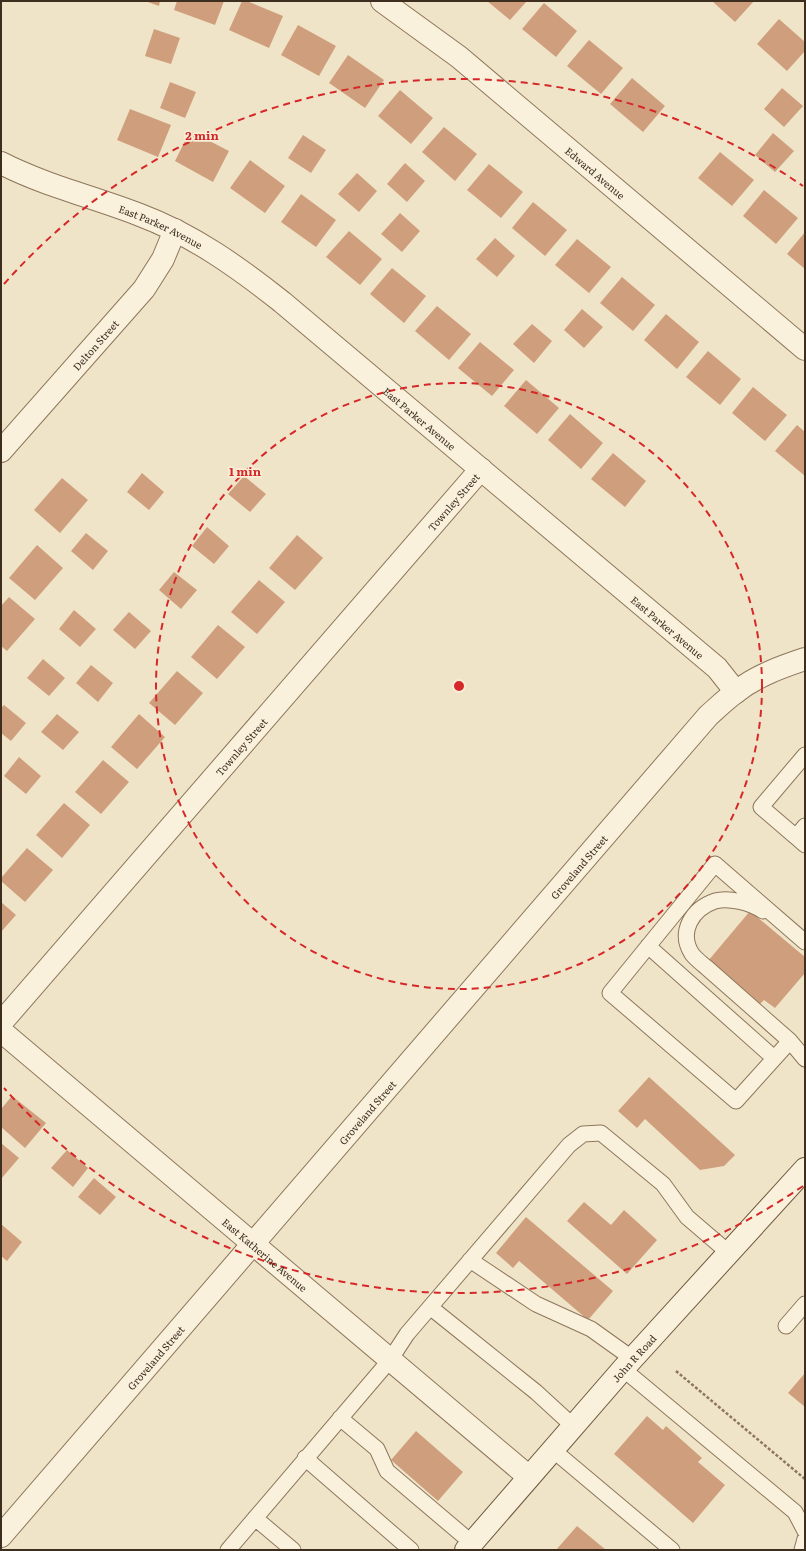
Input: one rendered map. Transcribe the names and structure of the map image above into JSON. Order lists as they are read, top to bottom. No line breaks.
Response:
{"streets":{"street":["Edward Avenue","East Parker Avenue","Delton Street","Townley Street","Groveland Street","East Katherine Avenue","John R Road"]},"crossings":[["East Parker Avenue","Delton Street"],["East Parker Avenue","Townley Street"],["East Parker Avenue","Groveland Street"],["Groveland Street","East Katherine Avenue"],["East Katherine Avenue","John R Road"]],"rings":["2 min","1 min"]}
